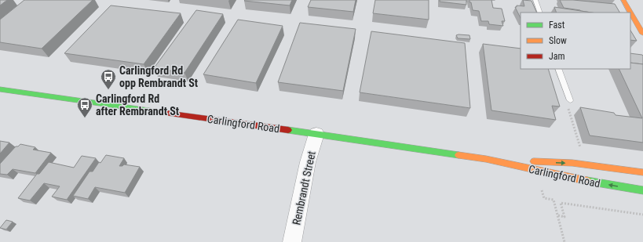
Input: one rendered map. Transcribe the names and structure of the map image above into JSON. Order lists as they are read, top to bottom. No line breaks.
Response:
{"streets":{"main road":["Carlingford Road"],"street":["Rembrandt Street"]},"crossings":[["Carlingford Road","Rembrandt Street"]],"places":{"bus stop":["Carlingford Rd opp Rembrandt St","Carlingford Rd after Rembrandt St"]},"legend":["Fast","Slow","Jam"]}
